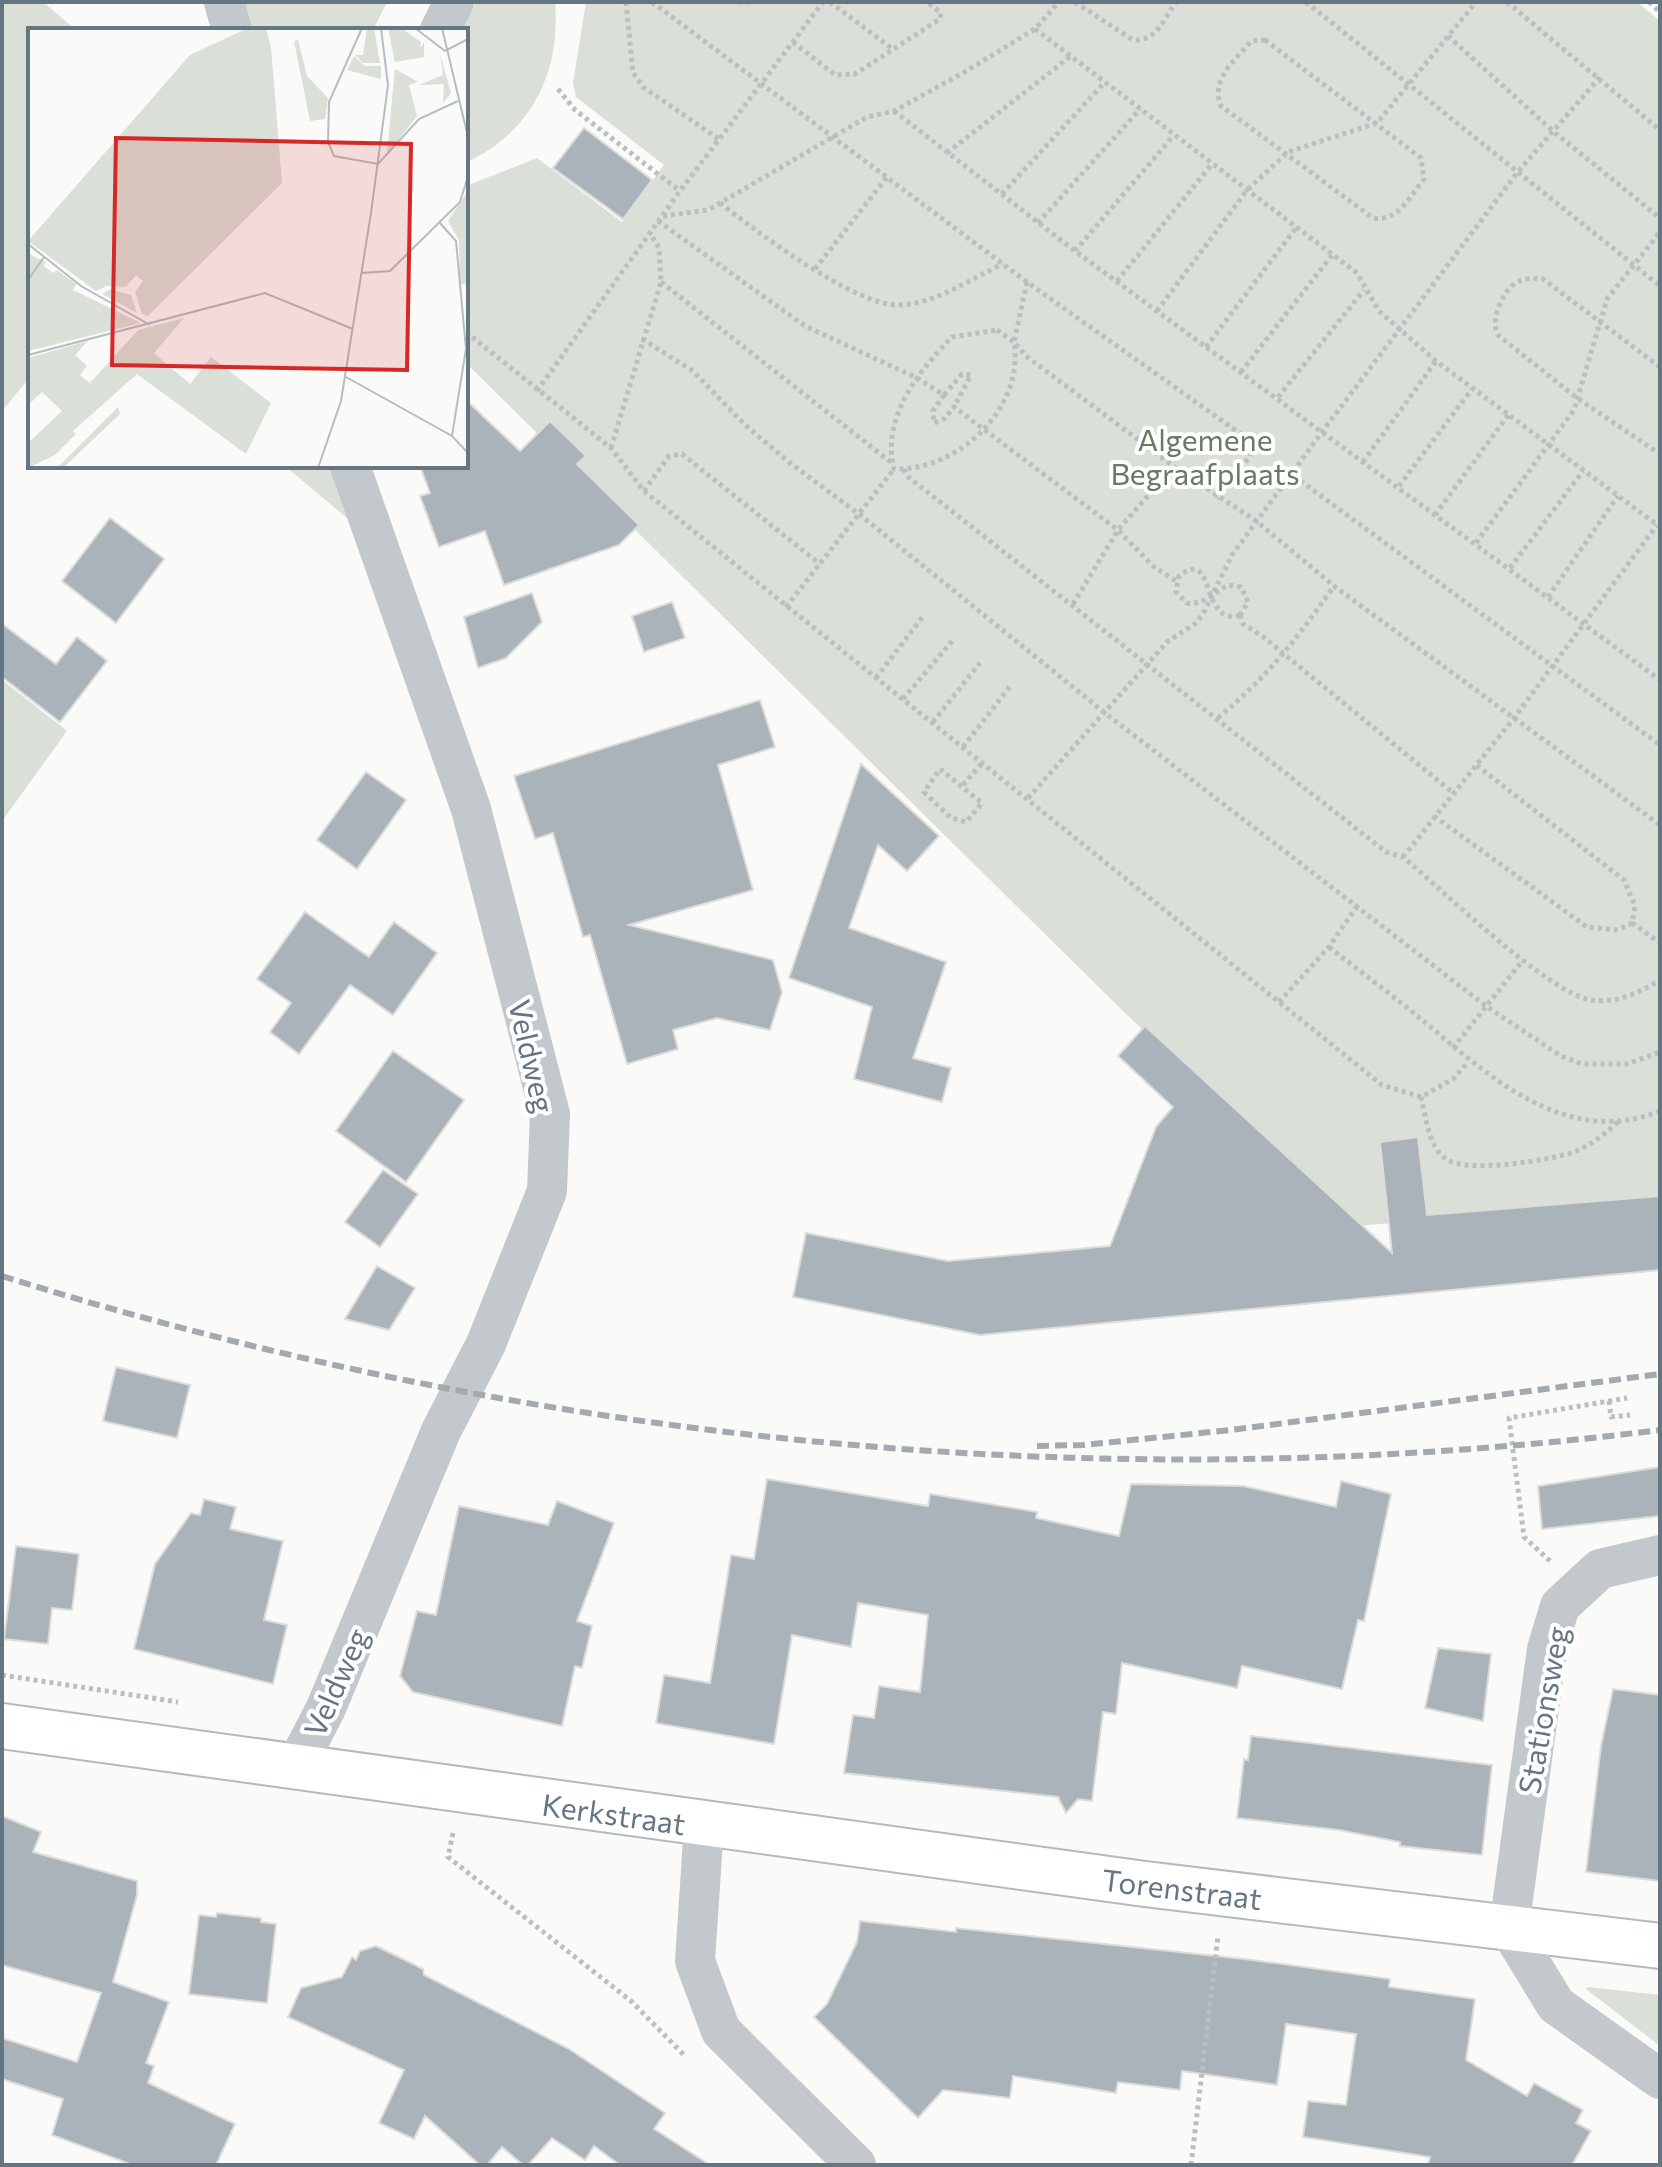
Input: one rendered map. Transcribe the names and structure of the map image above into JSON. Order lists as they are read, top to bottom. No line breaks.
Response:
{"streets":{"main road":["Kerkstraat","Torenstraat"],"street":["Veldweg","Stationsweg"]},"crossings":[["Veldweg","Kerkstraat"],["Stationsweg","Torenstraat"],["Kerkstraat","Torenstraat"]],"parks":["Algemene Begraafplaats"]}
